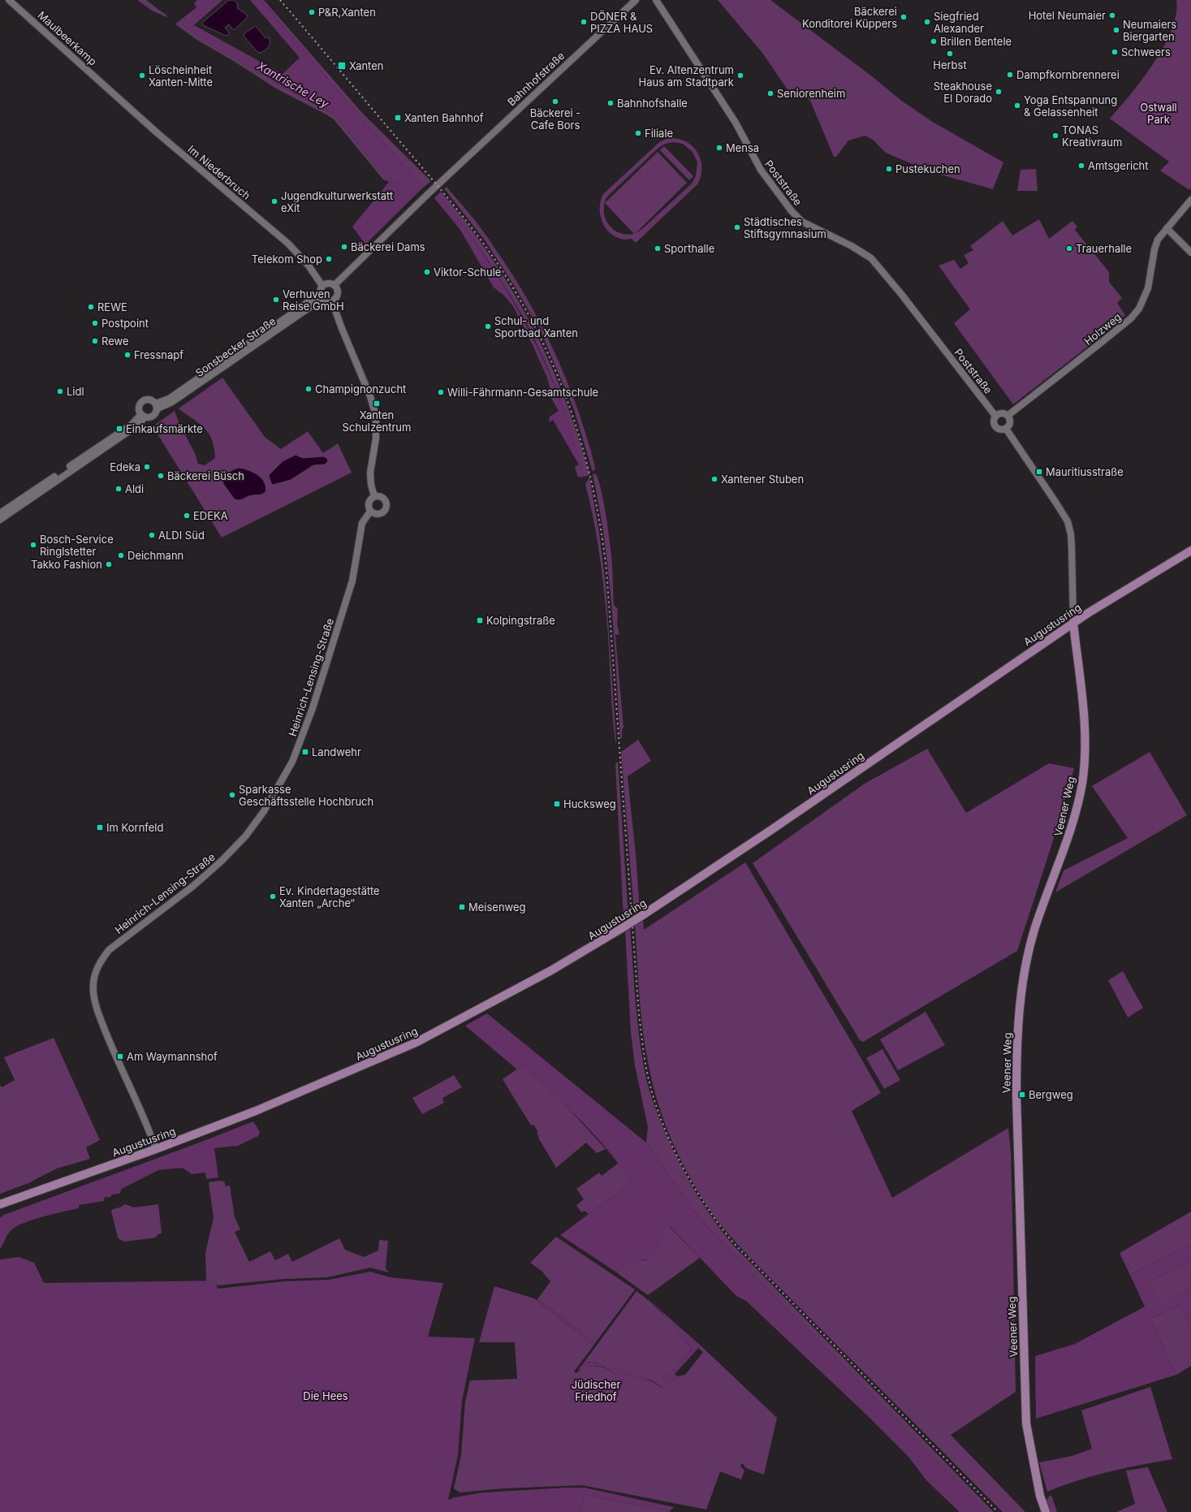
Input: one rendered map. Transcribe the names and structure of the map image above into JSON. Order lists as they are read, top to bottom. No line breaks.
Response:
{"streets":{"main road":["Augustusring","Veener Weg"],"street":["Maulbeerkamp","Bahnhofstraße","Im Niederbruch","Poststraße","Holzweg","Sonsbecker Straße","Heinrich-Lensing-Straße"]},"crossings":[["Maulbeerkamp","Im Niederbruch"],["Bahnhofstraße","Im Niederbruch"],["Bahnhofstraße","Sonsbecker Straße"],["Im Niederbruch","Sonsbecker Straße"],["Poststraße","Holzweg"],["Poststraße","Augustusring"],["Poststraße","Veener Weg"],["Augustusring","Heinrich-Lensing-Straße"],["Augustusring","Veener Weg"]],"water":["Xantrische Ley"],"parks":["Ostwall Park","Jüdischer Friedhof","Die Hees"],"places":{"other":["P&R,Xanten","Hotel Neumaier","Bäckerei Konditorei Küppers","DÖNER & PIZZA HAUS","Siegfried Alexander","Neumaiers Biergarten","Brillen Bentele","Schweers","Herbst","Dampfkornbrennerei","Löscheinheit Xanten-Mitte","Ev. Altenzentrum Haus am Stadtpark","Steakhouse El Dorado","Seniorenheim","Bäckerei - Cafe Bors","Bahnhofshalle","Yoga Entspannung & Gelassenheit","Filiale","TONAS Kreativraum","Mensa","Amtsgericht","Pustekuchen","Jugendkulturwerkstatt eXit","Städtisches Stiftsgymnasium","Bäckerei Dams","Sporthalle","Trauerhalle","Telekom Shop","Viktor-Schule","Verhuven Reise GmbH","REWE","Postpoint","Schul- und Sportbad Xanten","Rewe","Fressnapf","Champignonzucht","Lidl","Willi-Fährmann-Gesamtschule","Edeka","Bäckerei Büsch","Xantener Stuben","Aldi","EDEKA","ALDI Süd","Bosch-Service Ringlstetter","Deichmann","Takko Fashion","Sparkasse Geschäftsstelle Hochbruch","Ev. Kindertagestätte Xanten „Arche“"],"transit":["Xanten","Xanten Bahnhof","Xanten Schulzentrum","Einkaufsmärkte","Mauritiusstraße","Kolpingstraße","Landwehr","Hucksweg","Im Kornfeld","Meisenweg","Am Waymannshof","Bergweg"]}}
